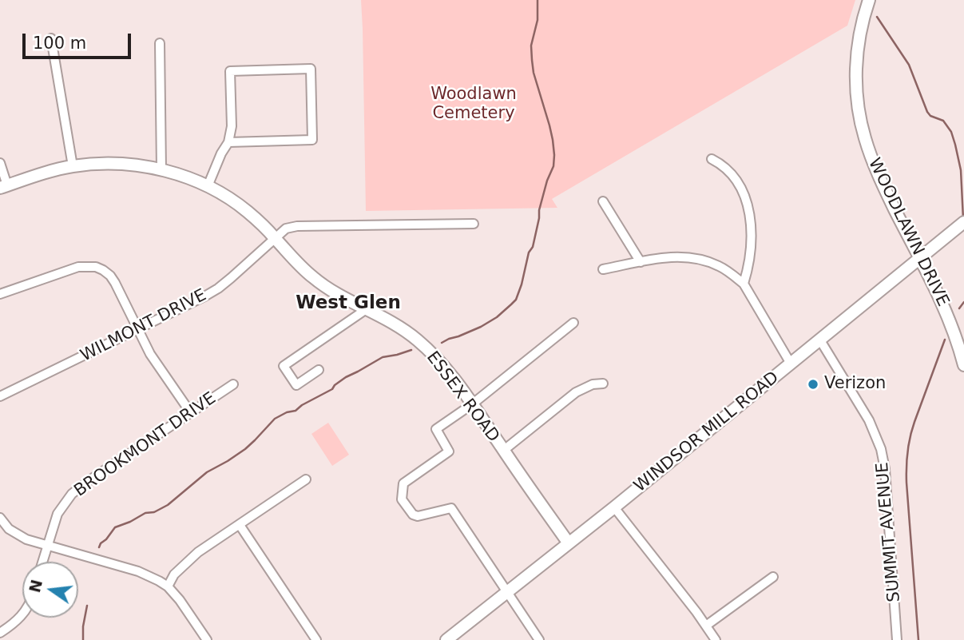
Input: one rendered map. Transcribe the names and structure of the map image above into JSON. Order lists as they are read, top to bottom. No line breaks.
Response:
{"streets":{"main road":["WOODLAWN DRIVE","ESSEX ROAD","WINDSOR MILL ROAD"],"street":["WILMONT DRIVE","BROOKMONT DRIVE","SUMMIT AVENUE"]},"crossings":[["WOODLAWN DRIVE","WINDSOR MILL ROAD"],["WILMONT DRIVE","ESSEX ROAD"],["ESSEX ROAD","WINDSOR MILL ROAD"],["WINDSOR MILL ROAD","SUMMIT AVENUE"]],"districts":["West Glen"],"parks":["Woodlawn Cemetery"],"places":["Verizon"],"scale_bar":"100 m","north":"left"}
